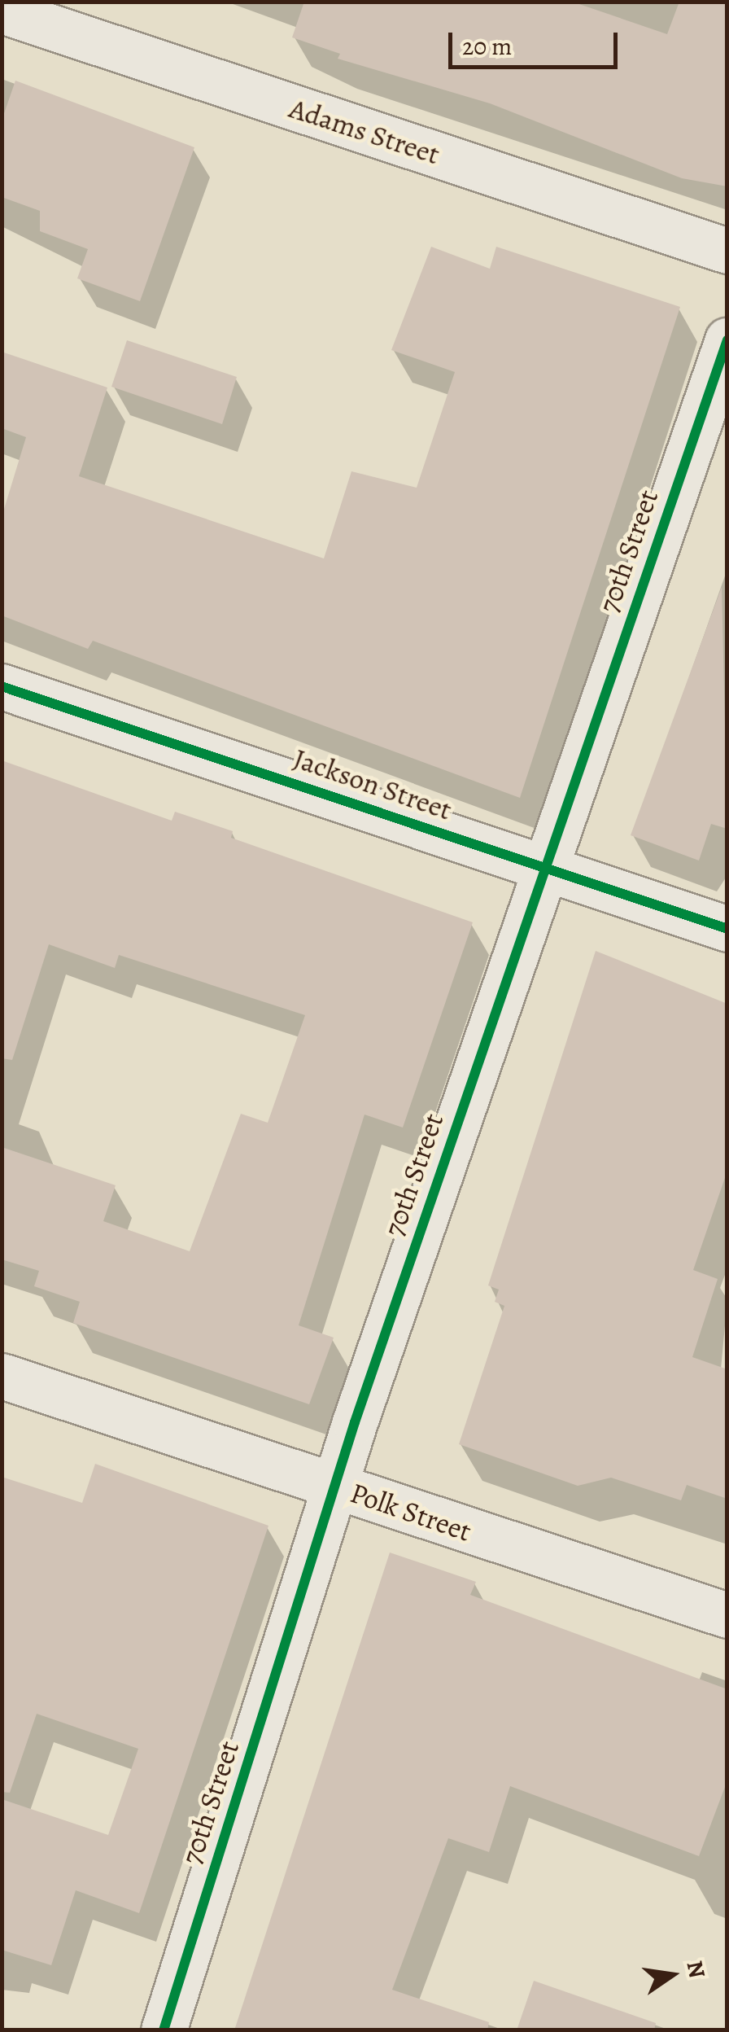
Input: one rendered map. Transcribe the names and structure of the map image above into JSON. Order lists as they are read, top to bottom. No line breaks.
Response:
{"streets":{"street":["Adams Street","70th Street","Jackson Street","Polk Street"]},"crossings":[["70th Street","Jackson Street"],["70th Street","Polk Street"]],"scale_bar":"20 m","north":"right"}
